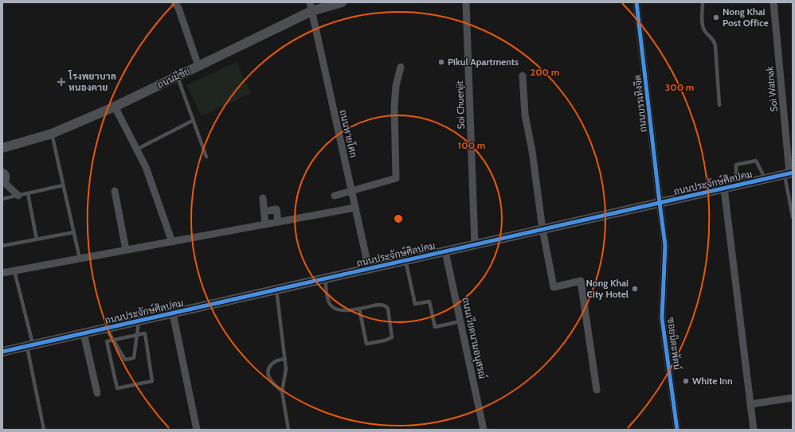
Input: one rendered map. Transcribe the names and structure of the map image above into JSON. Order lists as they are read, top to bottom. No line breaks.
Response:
{"streets":{"street":["ถนนมีชัย","Soi Watnak","ถนนบรรเทิงจิต","Soi Chuenjit","ถนนหายโศก","ถนนประจักษ์ศิลปคม","ถนนเวียดนามอนุสรณ์","ซอยนิตะพัตน์"]},"crossings":[["ถนนมีชัย","ถนนหายโศก"],["Soi Watnak","ถนนประจักษ์ศิลปคม"],["ถนนบรรเทิงจิต","ถนนประจักษ์ศิลปคม"],["ถนนบรรเทิงจิต","ซอยนิตะพัตน์"],["Soi Chuenjit","ถนนประจักษ์ศิลปคม"],["ถนนหายโศก","ถนนประจักษ์ศิลปคม"],["ถนนประจักษ์ศิลปคม","ถนนเวียดนามอนุสรณ์"],["ถนนประจักษ์ศิลปคม","ซอยนิตะพัตน์"]],"places":{"other":["Nong Khai Post Office","Pikul Apartments","Nong Khai City Hotel","White Inn"],"health":["โรงพยาบาล หนองคาย"]},"rings":["200 m","300 m","100 m"]}
